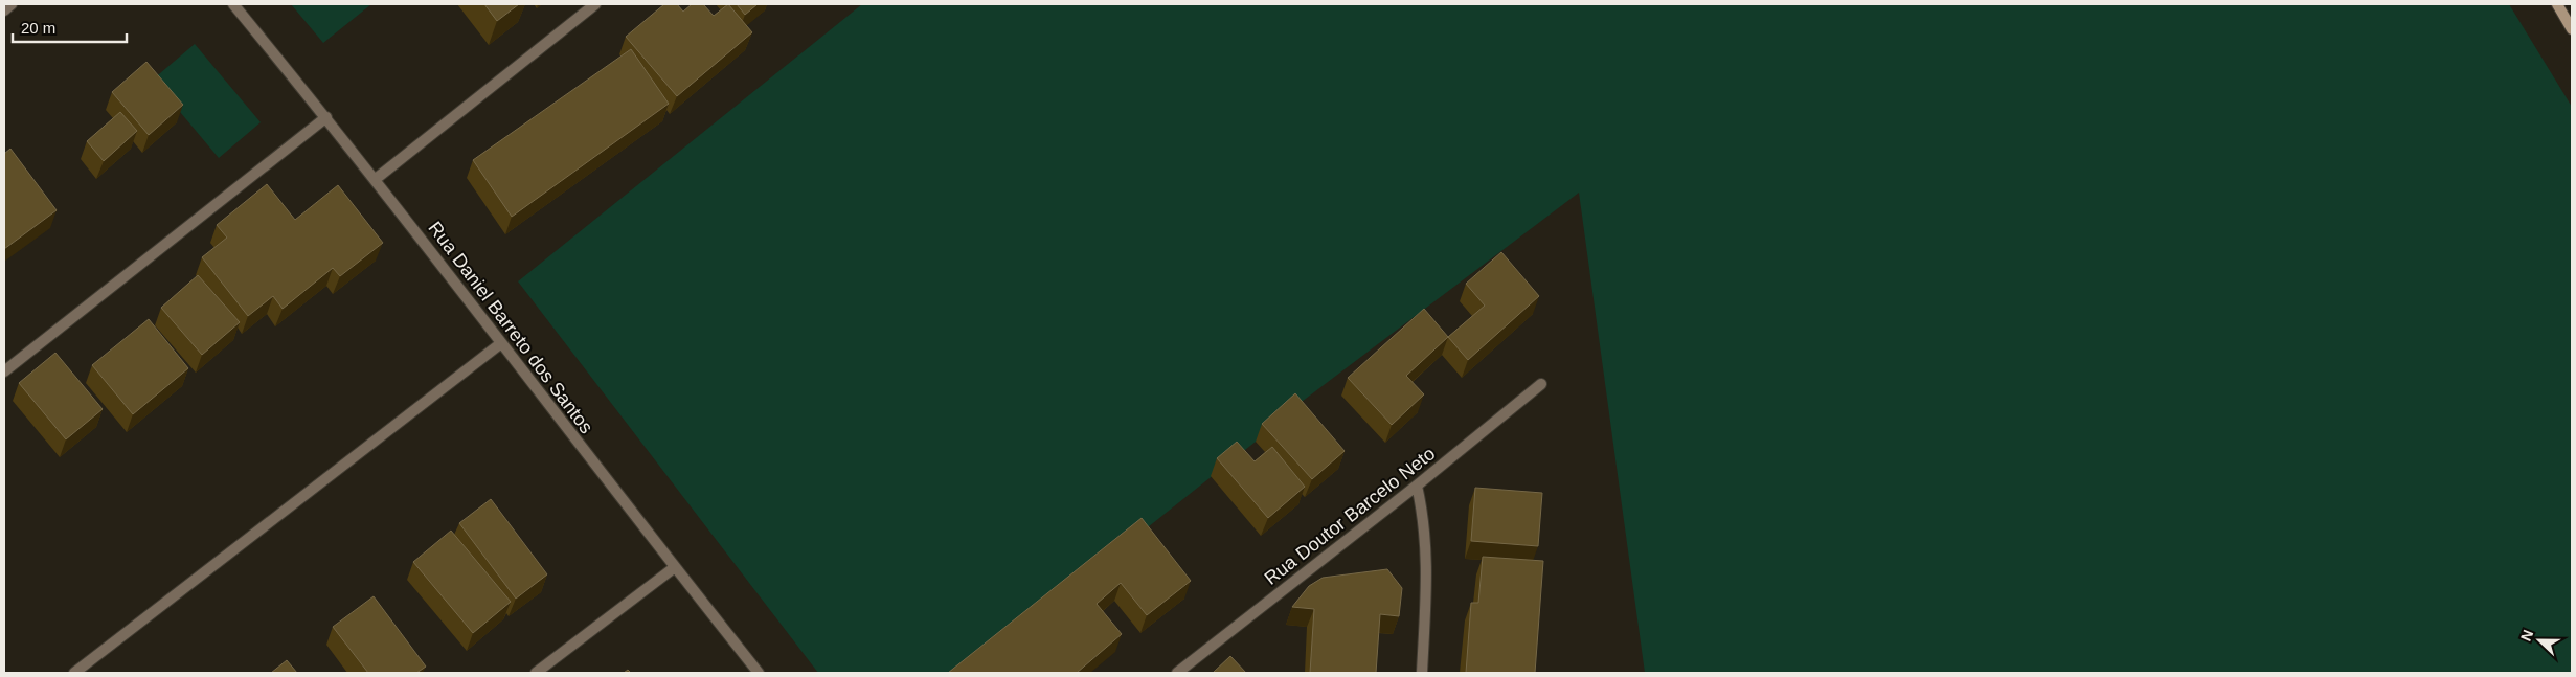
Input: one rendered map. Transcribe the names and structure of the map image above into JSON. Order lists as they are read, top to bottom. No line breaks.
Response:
{"streets":{"street":["Rua Daniel Barreto dos Santos","Rua Doutor Barcelo Neto"]},"scale_bar":"20 m","north":"left"}
